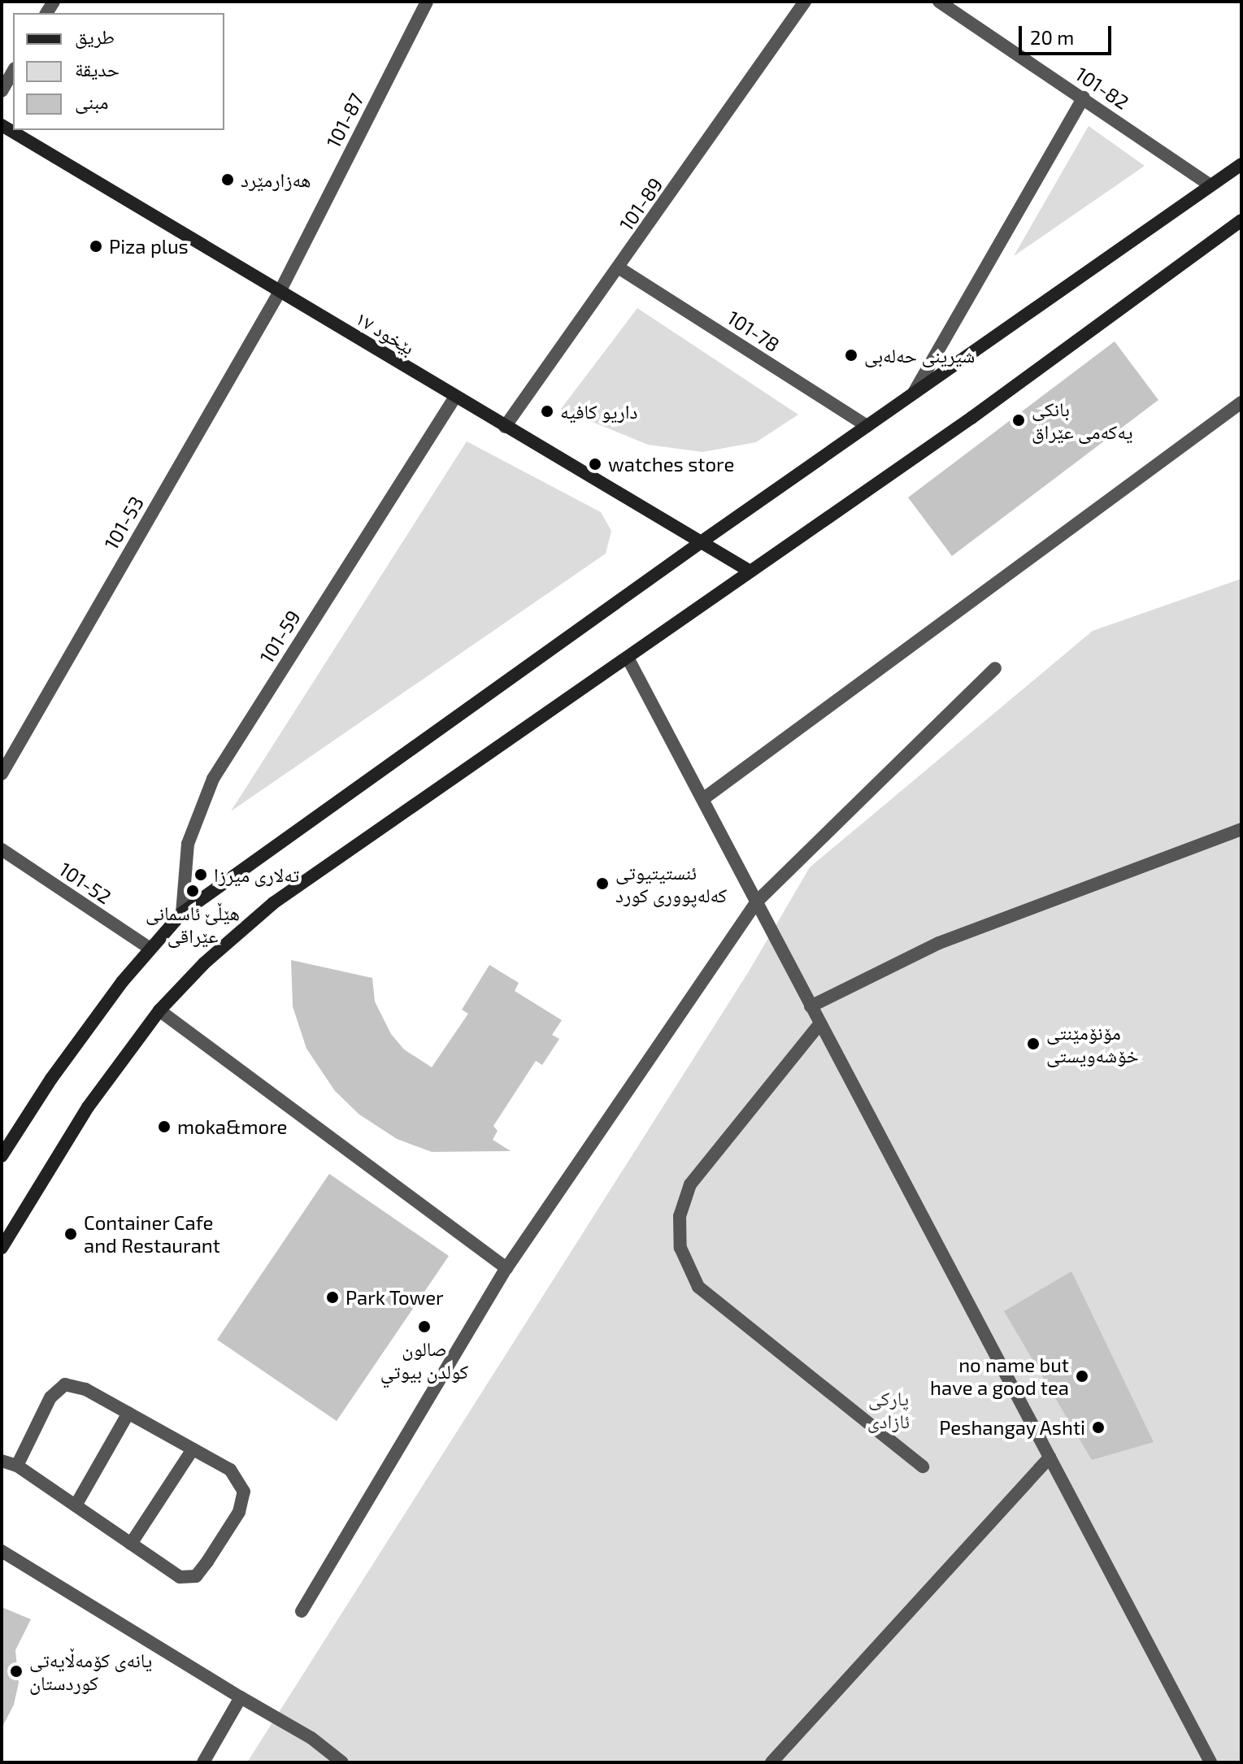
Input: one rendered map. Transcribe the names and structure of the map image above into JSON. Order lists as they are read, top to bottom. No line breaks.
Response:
{"streets":{"main road":["بێخود ١٧"],"street":["101-82","101-87","101-89","101-78","101-53","101-59","101-52"]},"crossings":[["101-87","بێخود ١٧"],["101-87","101-53"],["101-89","101-78"],["101-89","بێخود ١٧"],["بێخود ١٧","101-53"],["بێخود ١٧","101-59"]],"parks":["پارکی ئازادی"],"places":["هەزارمێرد","Piza plus","شیرینی حەلەبی","داریو کافیە","بانکی یەکەمی عێراق","watches store","تەلاری میرزا","ئنستیتیوتی کەلەپووری کورد","هێڵێ ئاسمانی عێراقی","مۆنۆمێنتی خۆشەویستی","moka&more","Container Cafe and Restaurant","Park Tower","صالون كولدن بيوتي","no name but have a good tea","Peshangay Ashti","یانەی کۆمەڵایەتی کوردستان"],"legend":["طريق","حديقة","مبنى"],"scale_bar":"20 m"}
